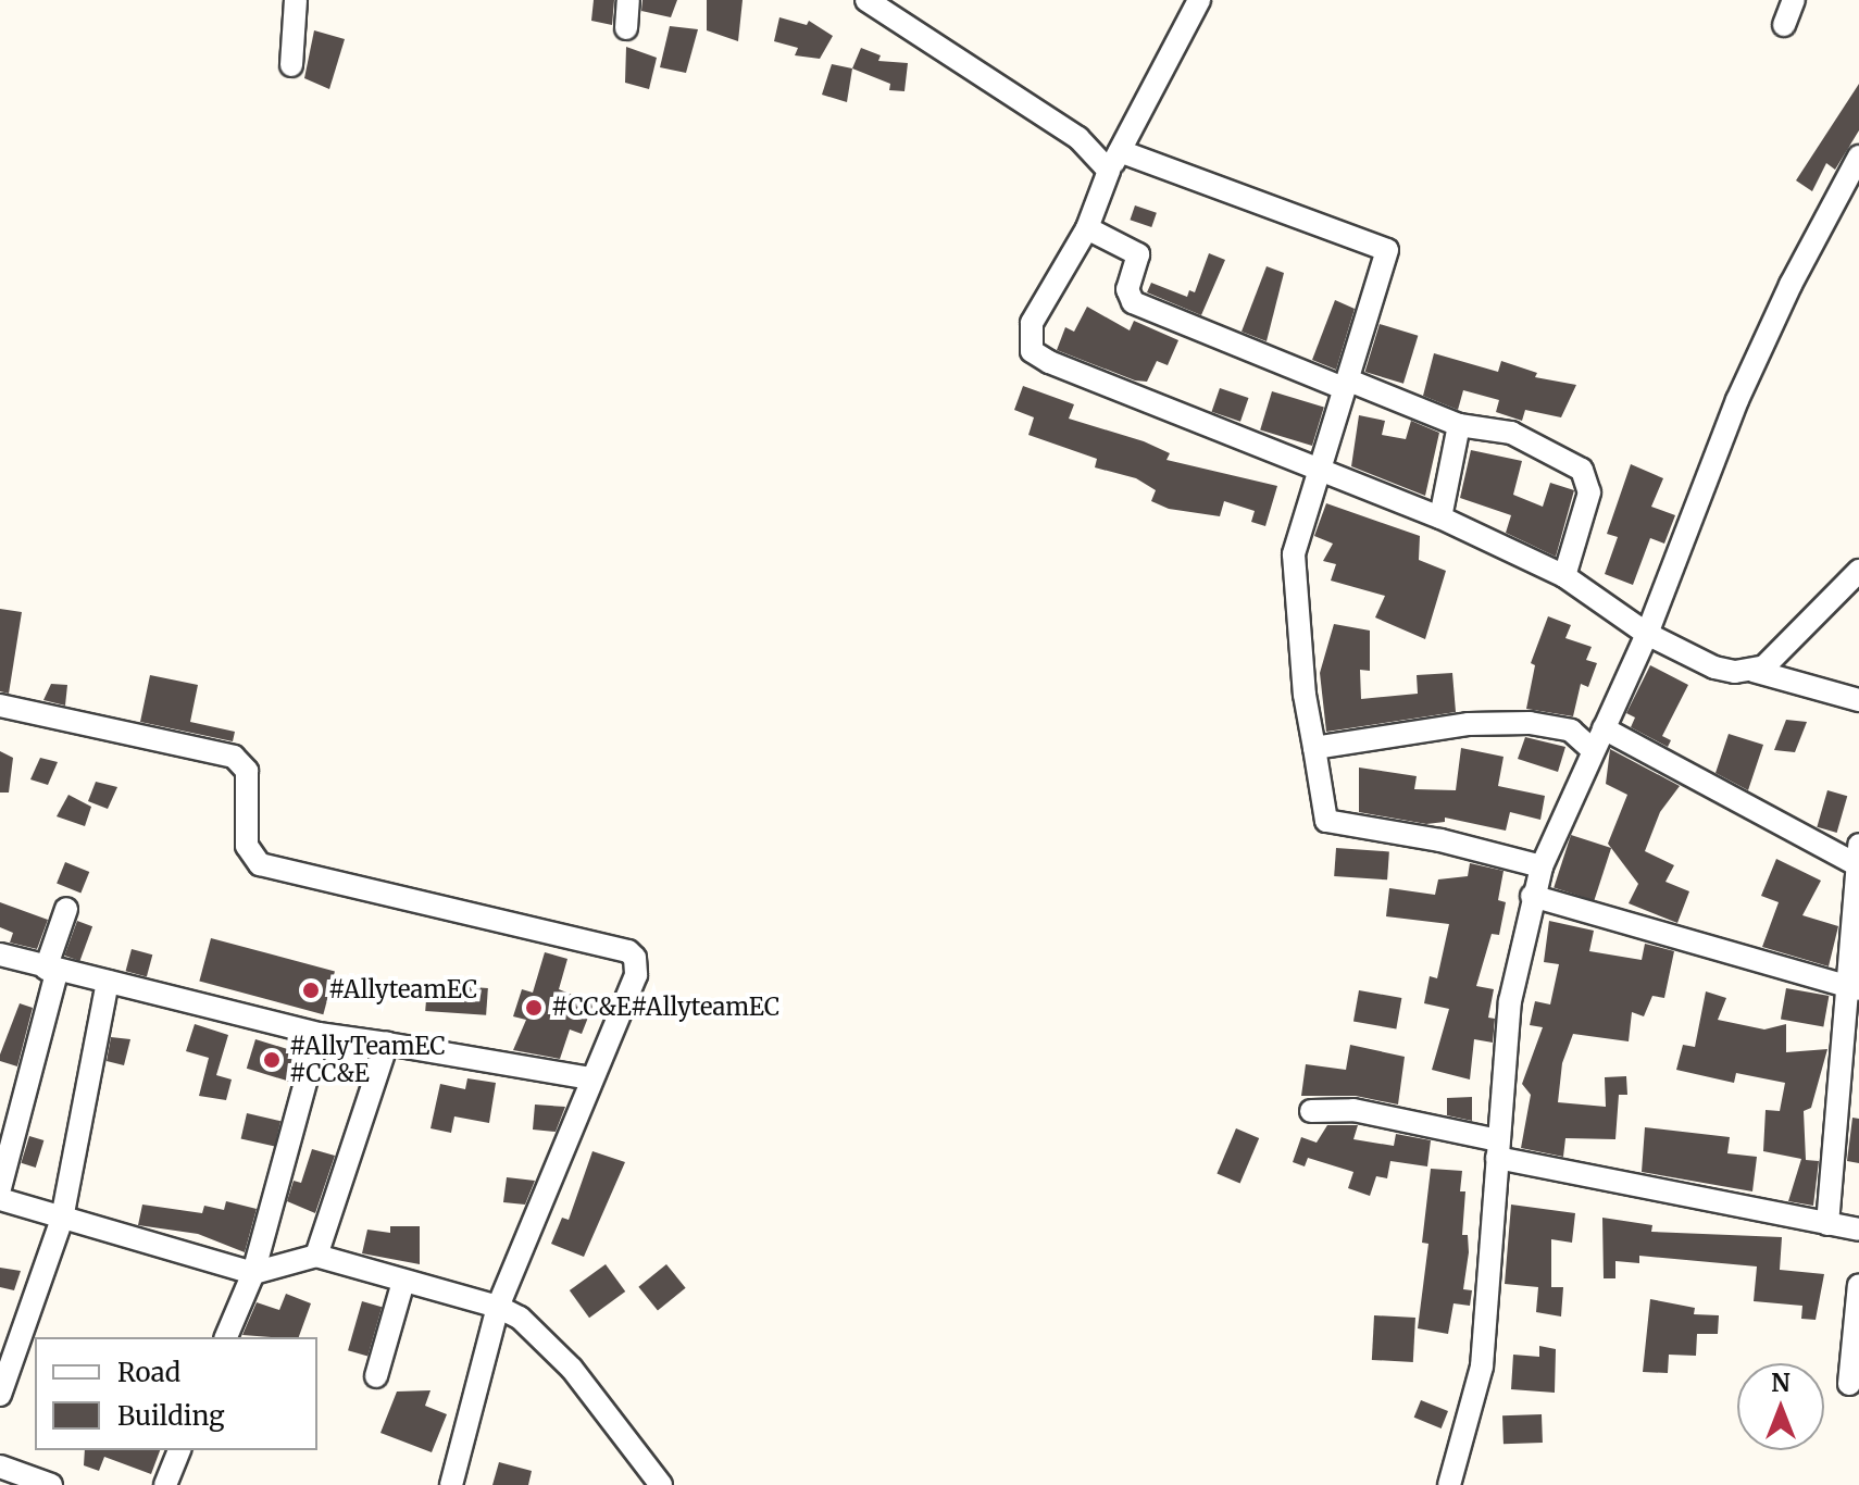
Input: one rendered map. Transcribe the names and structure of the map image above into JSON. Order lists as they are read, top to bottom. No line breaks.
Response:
{"places":["#AllyteamEC","#CC&E#AllyteamEC","#AllyTeamEC #CC&E"],"legend":["Road","Building"],"north":"top"}
